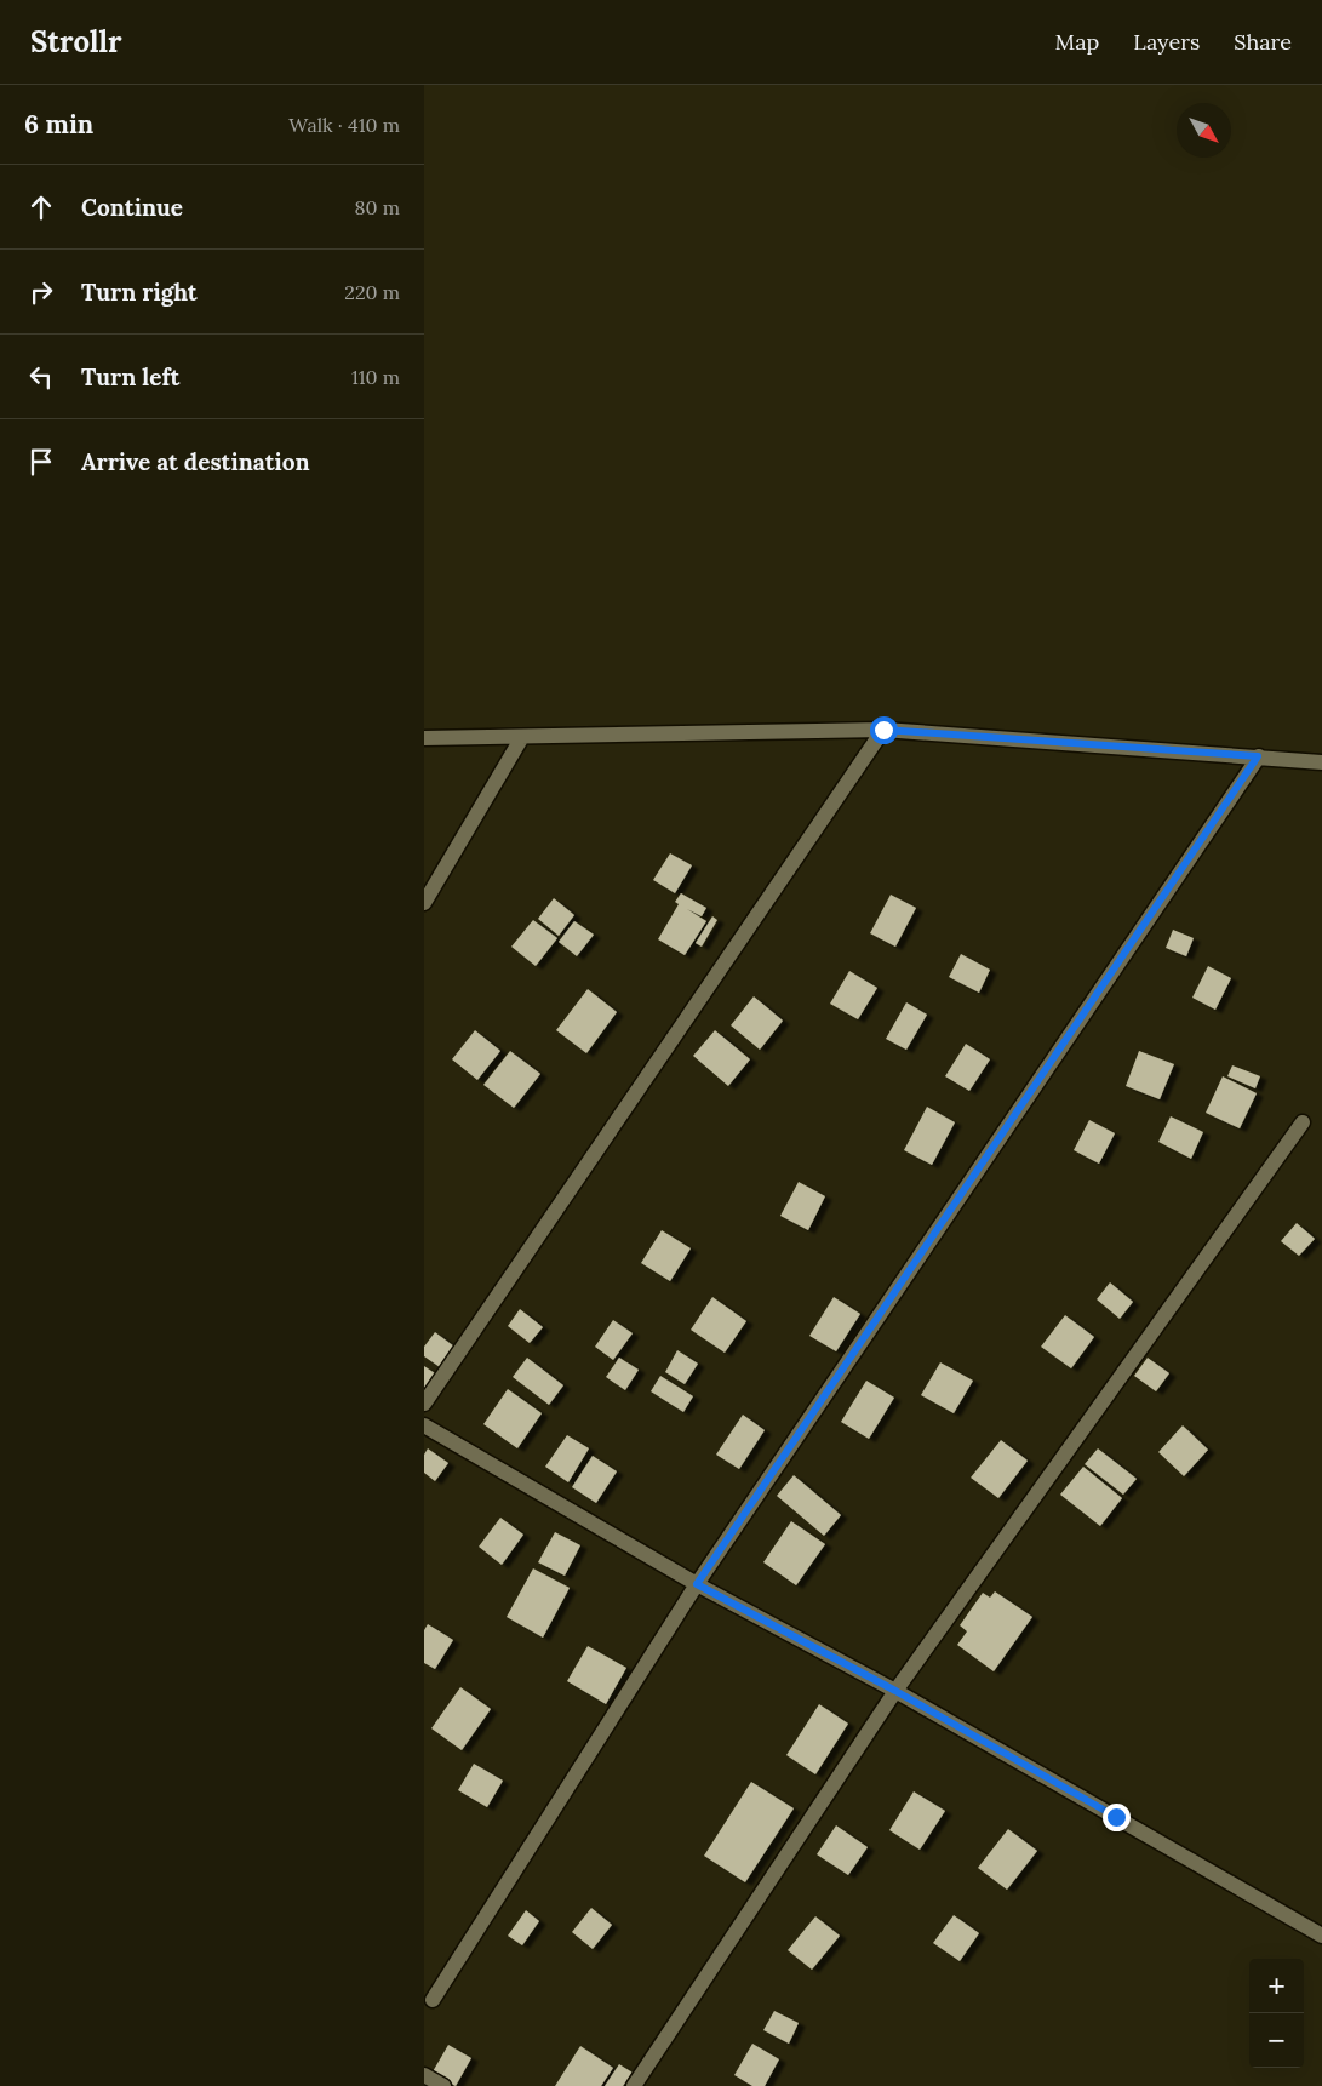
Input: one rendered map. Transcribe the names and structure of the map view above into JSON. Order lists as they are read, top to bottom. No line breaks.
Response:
{"north":"bottom right","page":{"header":"Strollr","nav":["Map","Layers","Share"],"heading":["6 min","Walk · 410 m"],"list":[["Continue","80 m"],["Turn right","220 m"],["Turn left","110 m"],"Arrive at destination"],"map_buttons":["+","−"]}}
